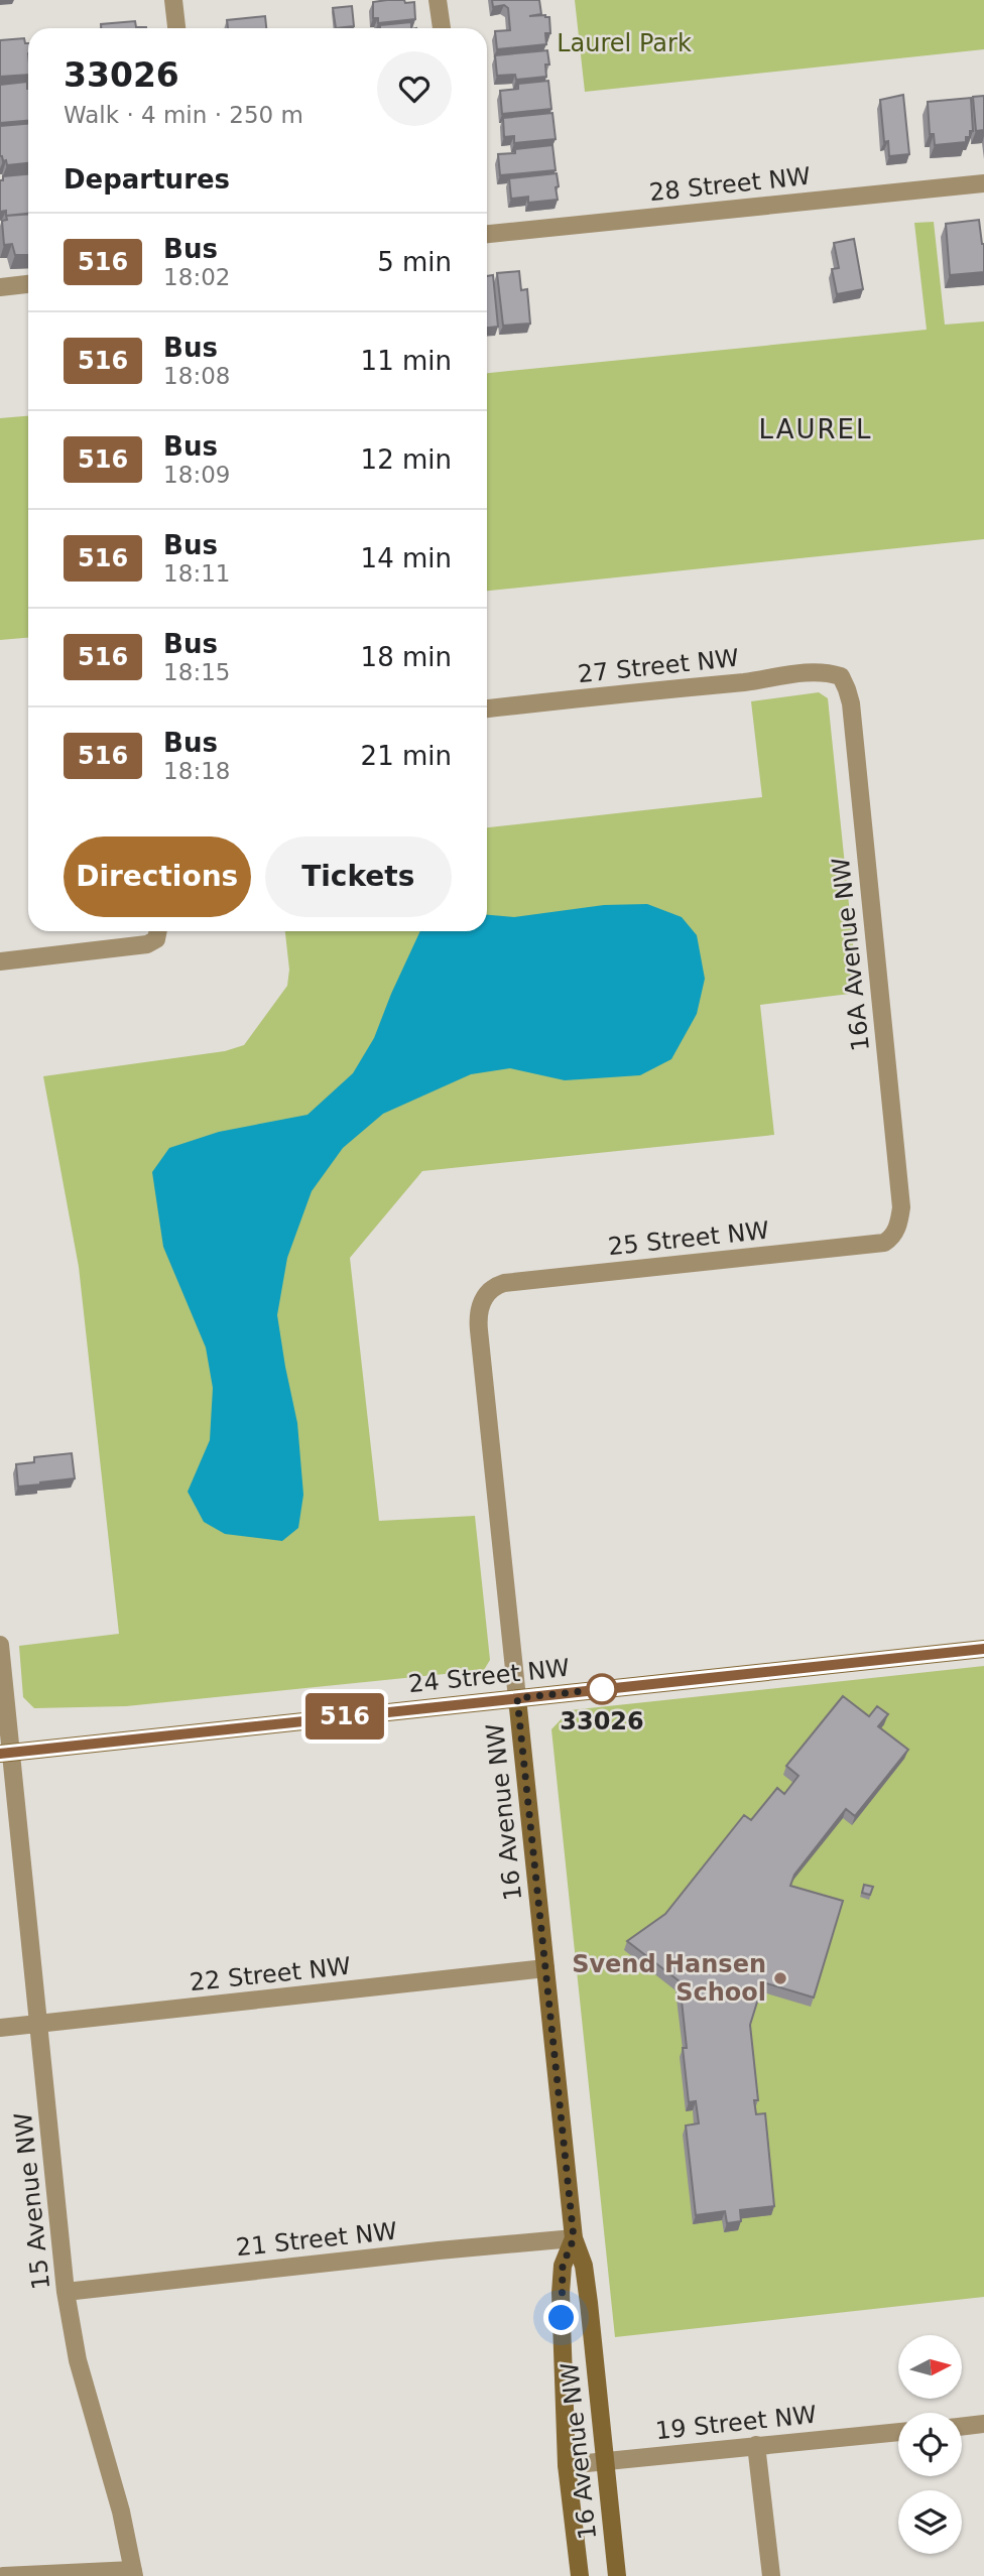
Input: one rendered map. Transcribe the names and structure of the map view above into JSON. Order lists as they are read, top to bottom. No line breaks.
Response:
{"streets":{"street":["28 Street NW","27 Street NW","16A Avenue NW","25 Street NW","24 Street NW","16 Avenue NW","22 Street NW","15 Avenue NW","21 Street NW","19 Street NW"]},"crossings":[["27 Street NW","16A Avenue NW"],["16A Avenue NW","25 Street NW"],["25 Street NW","16 Avenue NW"],["24 Street NW","16 Avenue NW"],["24 Street NW","15 Avenue NW"],["16 Avenue NW","22 Street NW"],["16 Avenue NW","21 Street NW"],["16 Avenue NW","19 Street NW"],["22 Street NW","15 Avenue NW"],["15 Avenue NW","21 Street NW"]],"districts":["LAUREL"],"parks":["Laurel Park"],"places":["33026","Svend Hansen School"],"lines":["bus line 516"],"north":"right","page":{"on_map":"516","heading":[["33026","Walk · 4 min · 250 m"],"Departures"],"list":[{"mark":"516","name":"Bus","note":"18:02","value":"5 min"},{"mark":"516","name":"Bus","note":"18:08","value":"11 min"},{"mark":"516","name":"Bus","note":"18:09","value":"12 min"},{"mark":"516","name":"Bus","note":"18:11","value":"14 min"},{"mark":"516","name":"Bus","note":"18:15","value":"18 min"},{"mark":"516","name":"Bus","note":"18:18","value":"21 min"}],"buttons":["Directions","Tickets"]}}
